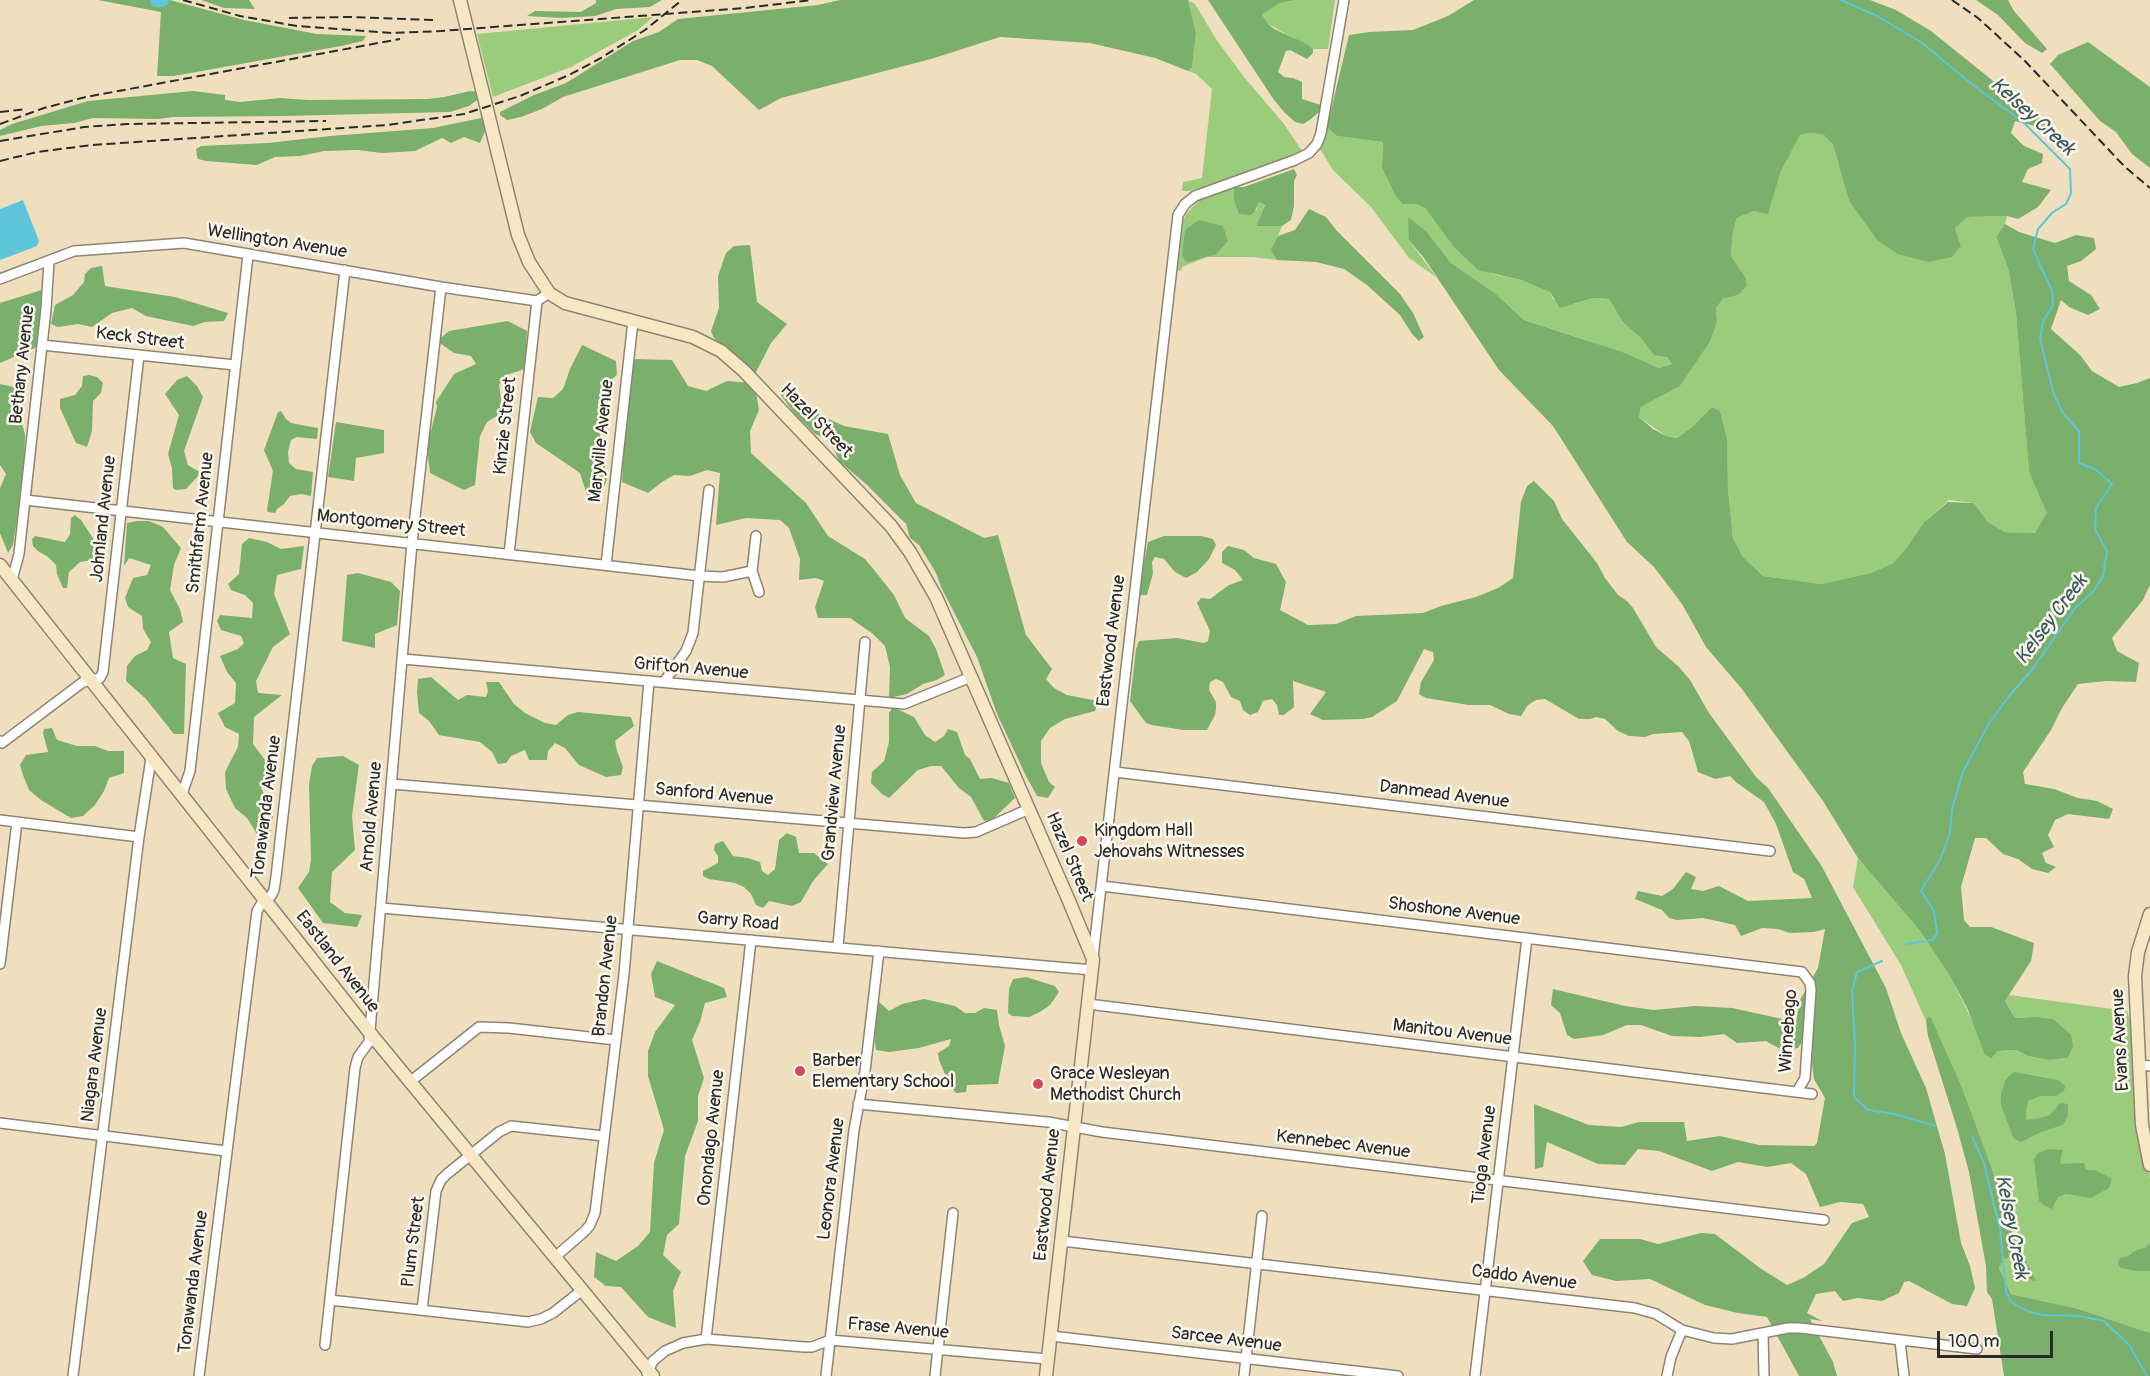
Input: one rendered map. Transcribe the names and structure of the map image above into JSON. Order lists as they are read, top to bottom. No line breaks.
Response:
{"streets":{"street":["Wellington Avenue","Keck Street","Bethany Avenue","Hazel Street","Kinzie Street","Maryville Avenue","Johnland Avenue","Smithfarm Avenue","Montgomery Street","Eastwood Avenue","Grifton Avenue","Grandview Avenue","Sanford Avenue","Danmead Avenue","Tonawanda Avenue","Arnold Avenue","Shoshone Avenue","Garry Road","Eastland Avenue","Brandon Avenue","Winnebago","Manitou Avenue","Evans Avenue","Niagara Avenue","Onondago Avenue","Kennebec Avenue","Tioga Avenue","Leonora Avenue","Plum Street","Caddo Avenue","Frase Avenue","Sarcee Avenue"]},"crossings":[["Wellington Avenue","Bethany Avenue"],["Wellington Avenue","Kinzie Street"],["Wellington Avenue","Smithfarm Avenue"],["Wellington Avenue","Tonawanda Avenue"],["Wellington Avenue","Arnold Avenue"],["Keck Street","Bethany Avenue"],["Keck Street","Johnland Avenue"],["Keck Street","Smithfarm Avenue"],["Bethany Avenue","Montgomery Street"],["Bethany Avenue","Eastland Avenue"],["Hazel Street","Maryville Avenue"],["Hazel Street","Eastwood Avenue"],["Hazel Street","Grifton Avenue"],["Hazel Street","Sanford Avenue"],["Hazel Street","Garry Road"],["Kinzie Street","Montgomery Street"],["Maryville Avenue","Montgomery Street"],["Johnland Avenue","Montgomery Street"],["Johnland Avenue","Eastland Avenue"],["Smithfarm Avenue","Montgomery Street"],["Smithfarm Avenue","Eastland Avenue"],["Montgomery Street","Tonawanda Avenue"],["Montgomery Street","Arnold Avenue"],["Eastwood Avenue","Danmead Avenue"],["Eastwood Avenue","Shoshone Avenue"],["Eastwood Avenue","Garry Road"],["Eastwood Avenue","Manitou Avenue"],["Eastwood Avenue","Kennebec Avenue"],["Eastwood Avenue","Caddo Avenue"],["Eastwood Avenue","Frase Avenue"],["Eastwood Avenue","Sarcee Avenue"],["Grifton Avenue","Grandview Avenue"],["Grifton Avenue","Arnold Avenue"],["Grifton Avenue","Brandon Avenue"],["Grandview Avenue","Sanford Avenue"],["Grandview Avenue","Garry Road"],["Sanford Avenue","Arnold Avenue"],["Sanford Avenue","Brandon Avenue"],["Tonawanda Avenue","Eastland Avenue"],["Arnold Avenue","Garry Road"],["Arnold Avenue","Eastland Avenue"],["Shoshone Avenue","Winnebago"],["Shoshone Avenue","Tioga Avenue"],["Garry Road","Brandon Avenue"],["Garry Road","Onondago Avenue"],["Garry Road","Leonora Avenue"],["Eastland Avenue","Brandon Avenue"],["Eastland Avenue","Niagara Avenue"],["Eastland Avenue","Plum Street"],["Eastland Avenue","Frase Avenue"],["Brandon Avenue","Plum Street"],["Winnebago","Manitou Avenue"],["Manitou Avenue","Tioga Avenue"],["Onondago Avenue","Frase Avenue"],["Kennebec Avenue","Tioga Avenue"],["Kennebec Avenue","Leonora Avenue"],["Tioga Avenue","Caddo Avenue"],["Leonora Avenue","Frase Avenue"]],"water":["Kelsey Creek"],"places":["Kingdom Hall Jehovahs Witnesses","Barber Elementary School","Grace Wesleyan Methodist Church"],"scale_bar":"100 m"}
